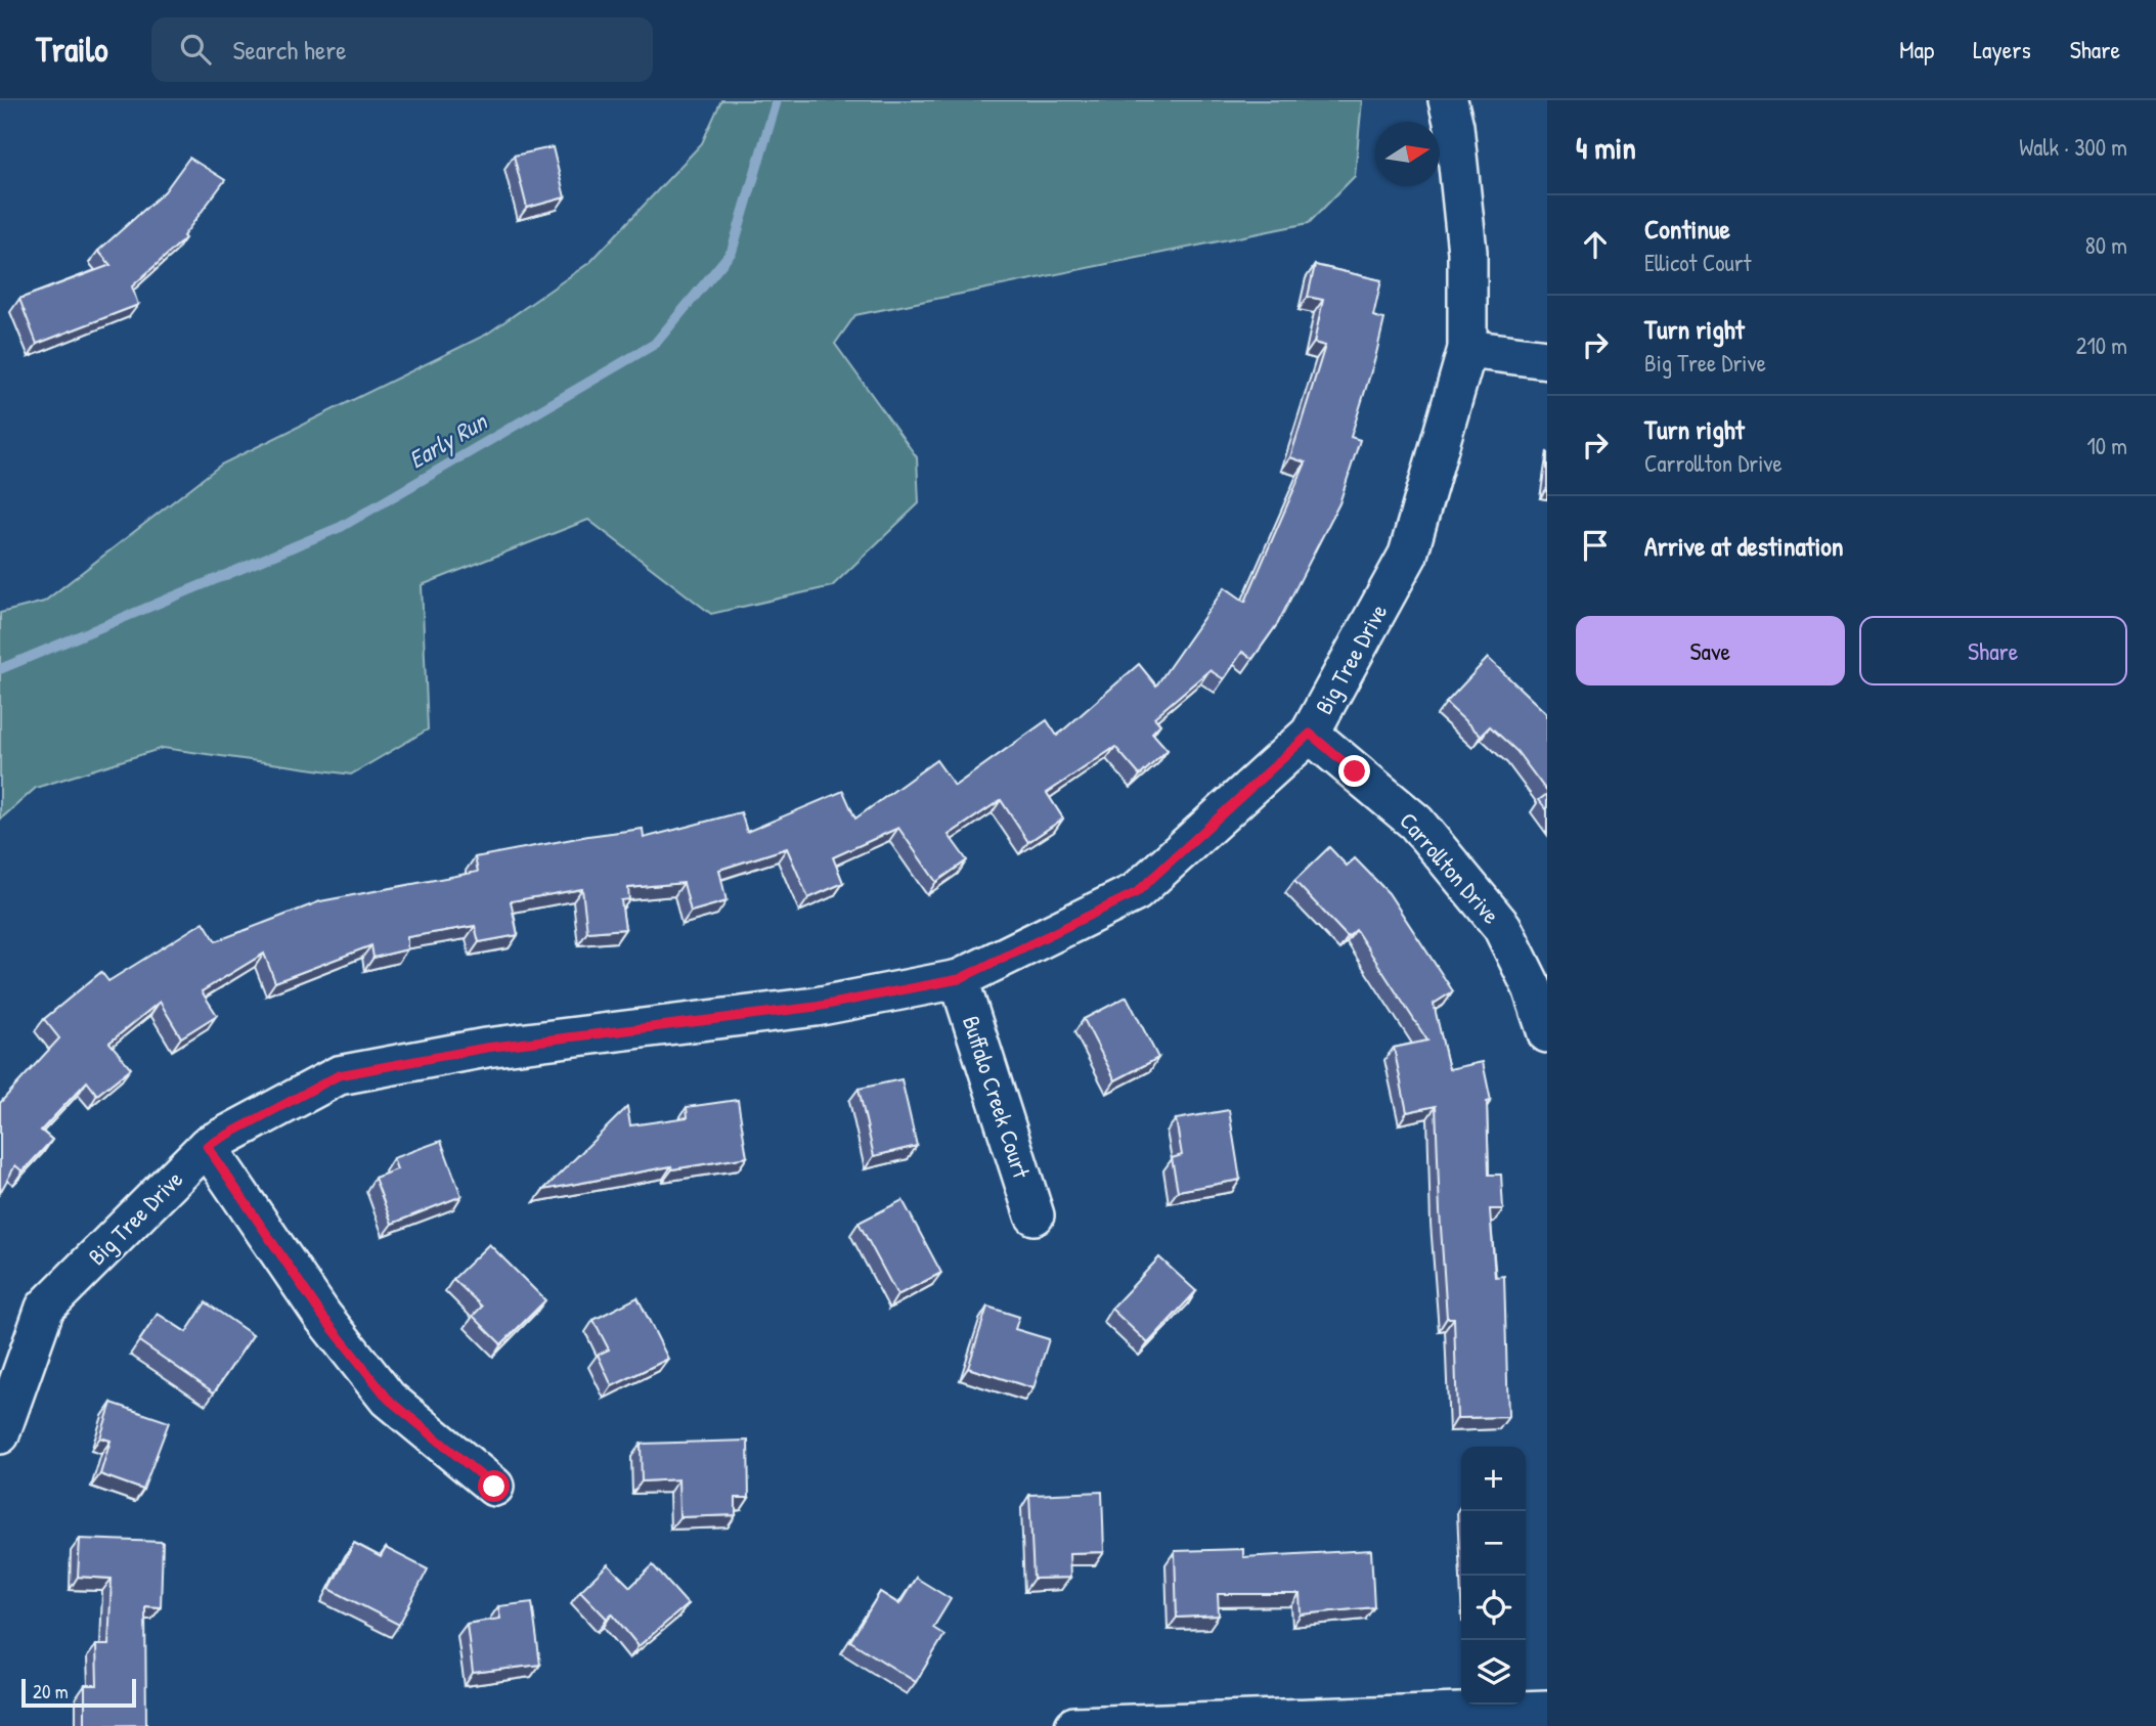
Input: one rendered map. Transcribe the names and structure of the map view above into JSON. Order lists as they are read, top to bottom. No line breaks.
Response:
{"streets":{"street":["Big Tree Drive","Carrollton Drive","Buffalo Creek Court"]},"crossings":[["Big Tree Drive","Carrollton Drive"],["Big Tree Drive","Buffalo Creek Court"]],"water":["Early Run"],"scale_bar":"20 m","north":"right","page":{"header":"Trailo","search":"Search here","nav":["Map","Layers","Share"],"heading":["4 min","Walk · 300 m"],"list":[["Continue","Ellicot Court","80 m"],["Turn right","Big Tree Drive","210 m"],["Turn right","Carrollton Drive","10 m"],"Arrive at destination"],"buttons":["Save","Share"],"map_buttons":["+","−"],"scale":"20 m"}}
